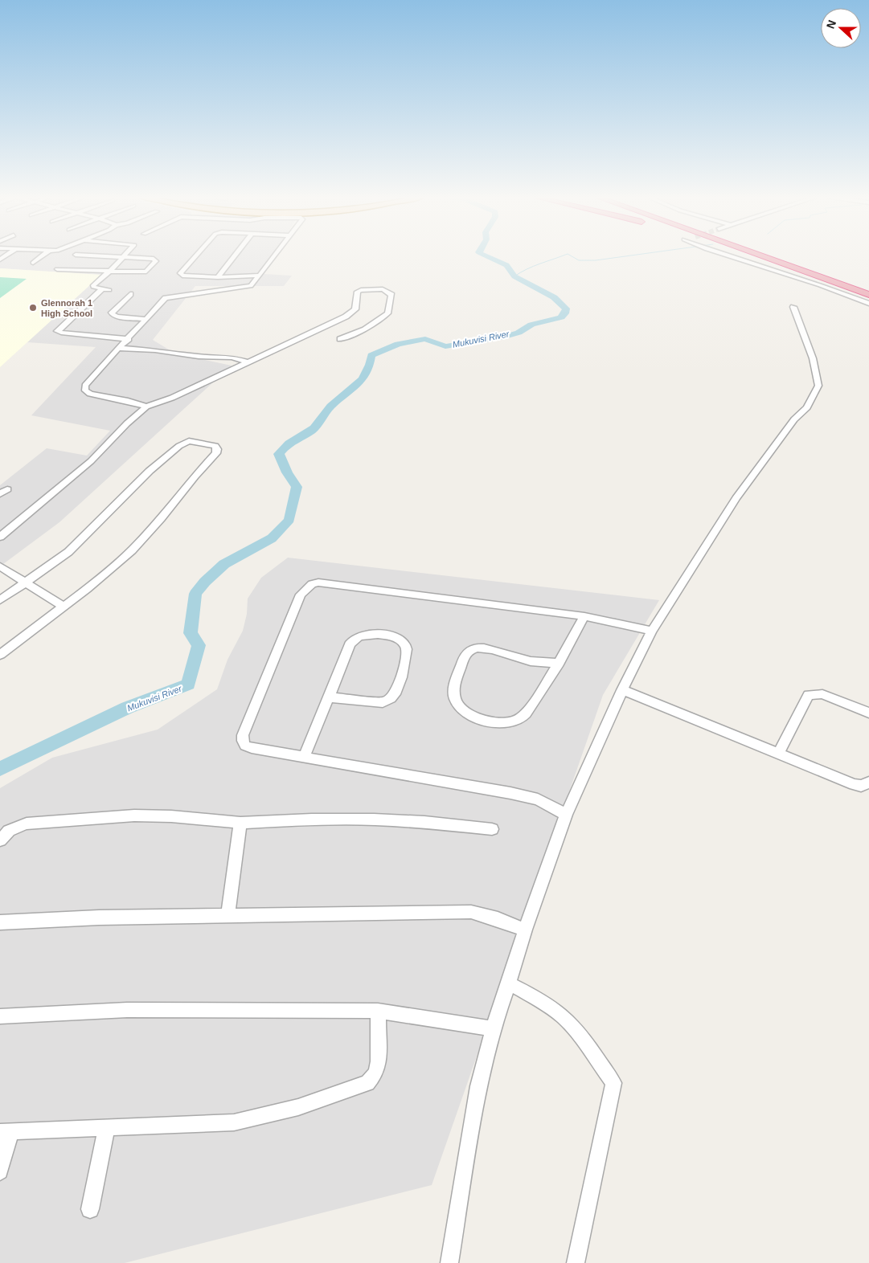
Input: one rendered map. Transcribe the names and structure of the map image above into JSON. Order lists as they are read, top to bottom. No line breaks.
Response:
{"water":["Mukuvisi River"],"places":["Glennorah 1 High School"],"north":"left"}
